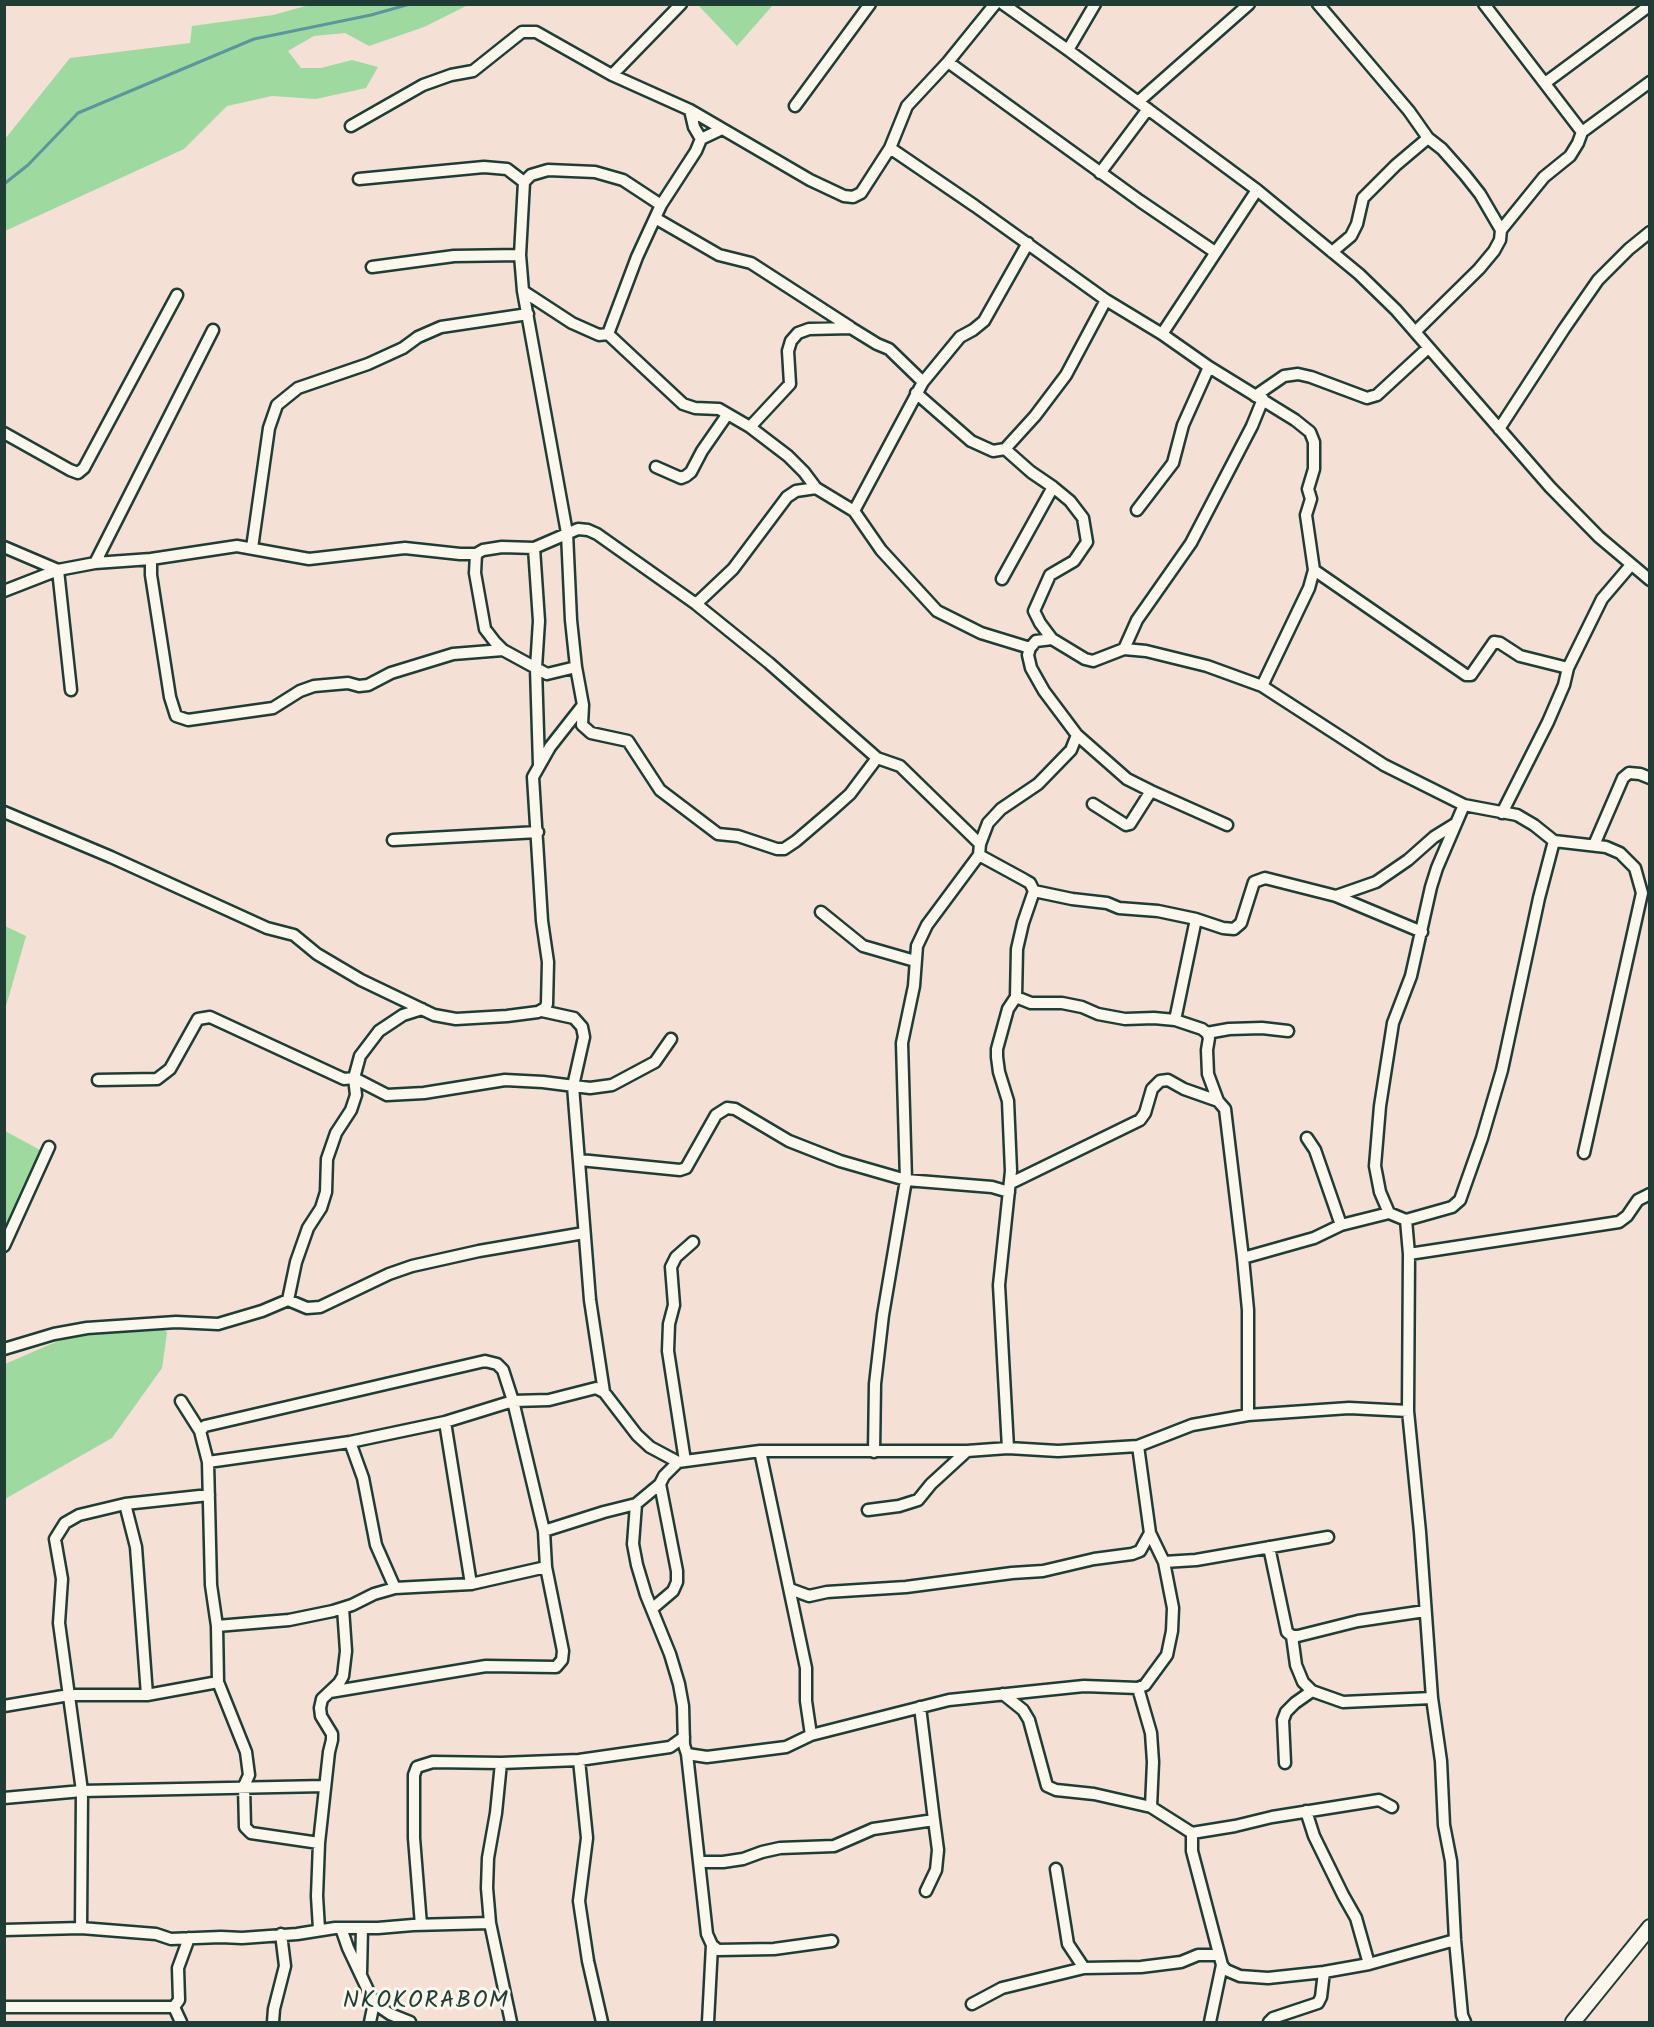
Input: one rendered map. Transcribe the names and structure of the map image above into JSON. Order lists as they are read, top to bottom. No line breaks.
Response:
{"districts":["NKOKORABOM"]}
